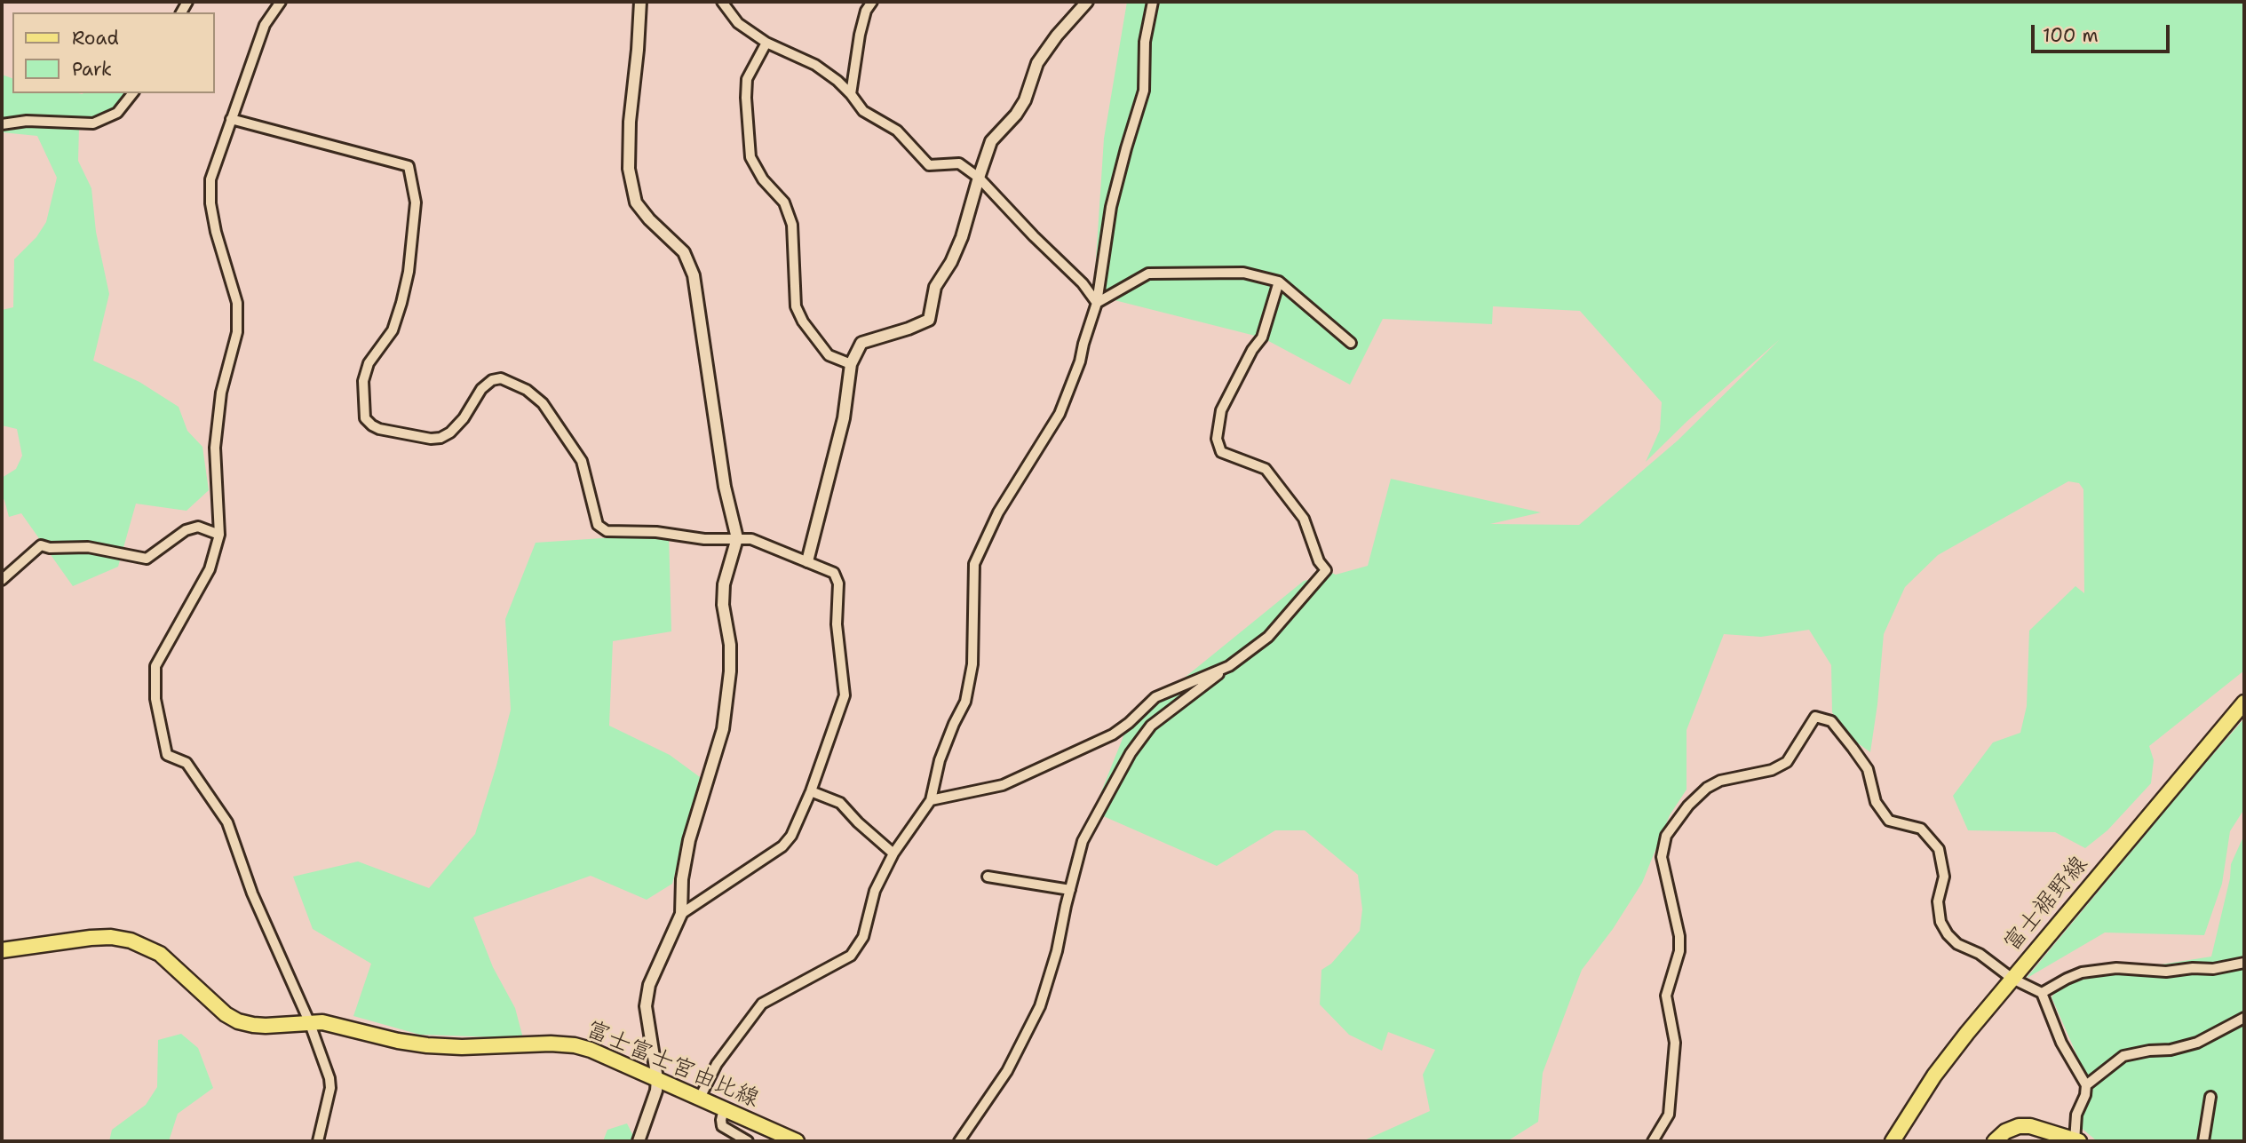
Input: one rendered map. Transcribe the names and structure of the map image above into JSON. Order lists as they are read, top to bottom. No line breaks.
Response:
{"streets":{"main road":["富士裾野線","富士富士宮由比線"]},"legend":["Road","Park"],"scale_bar":"100 m"}
